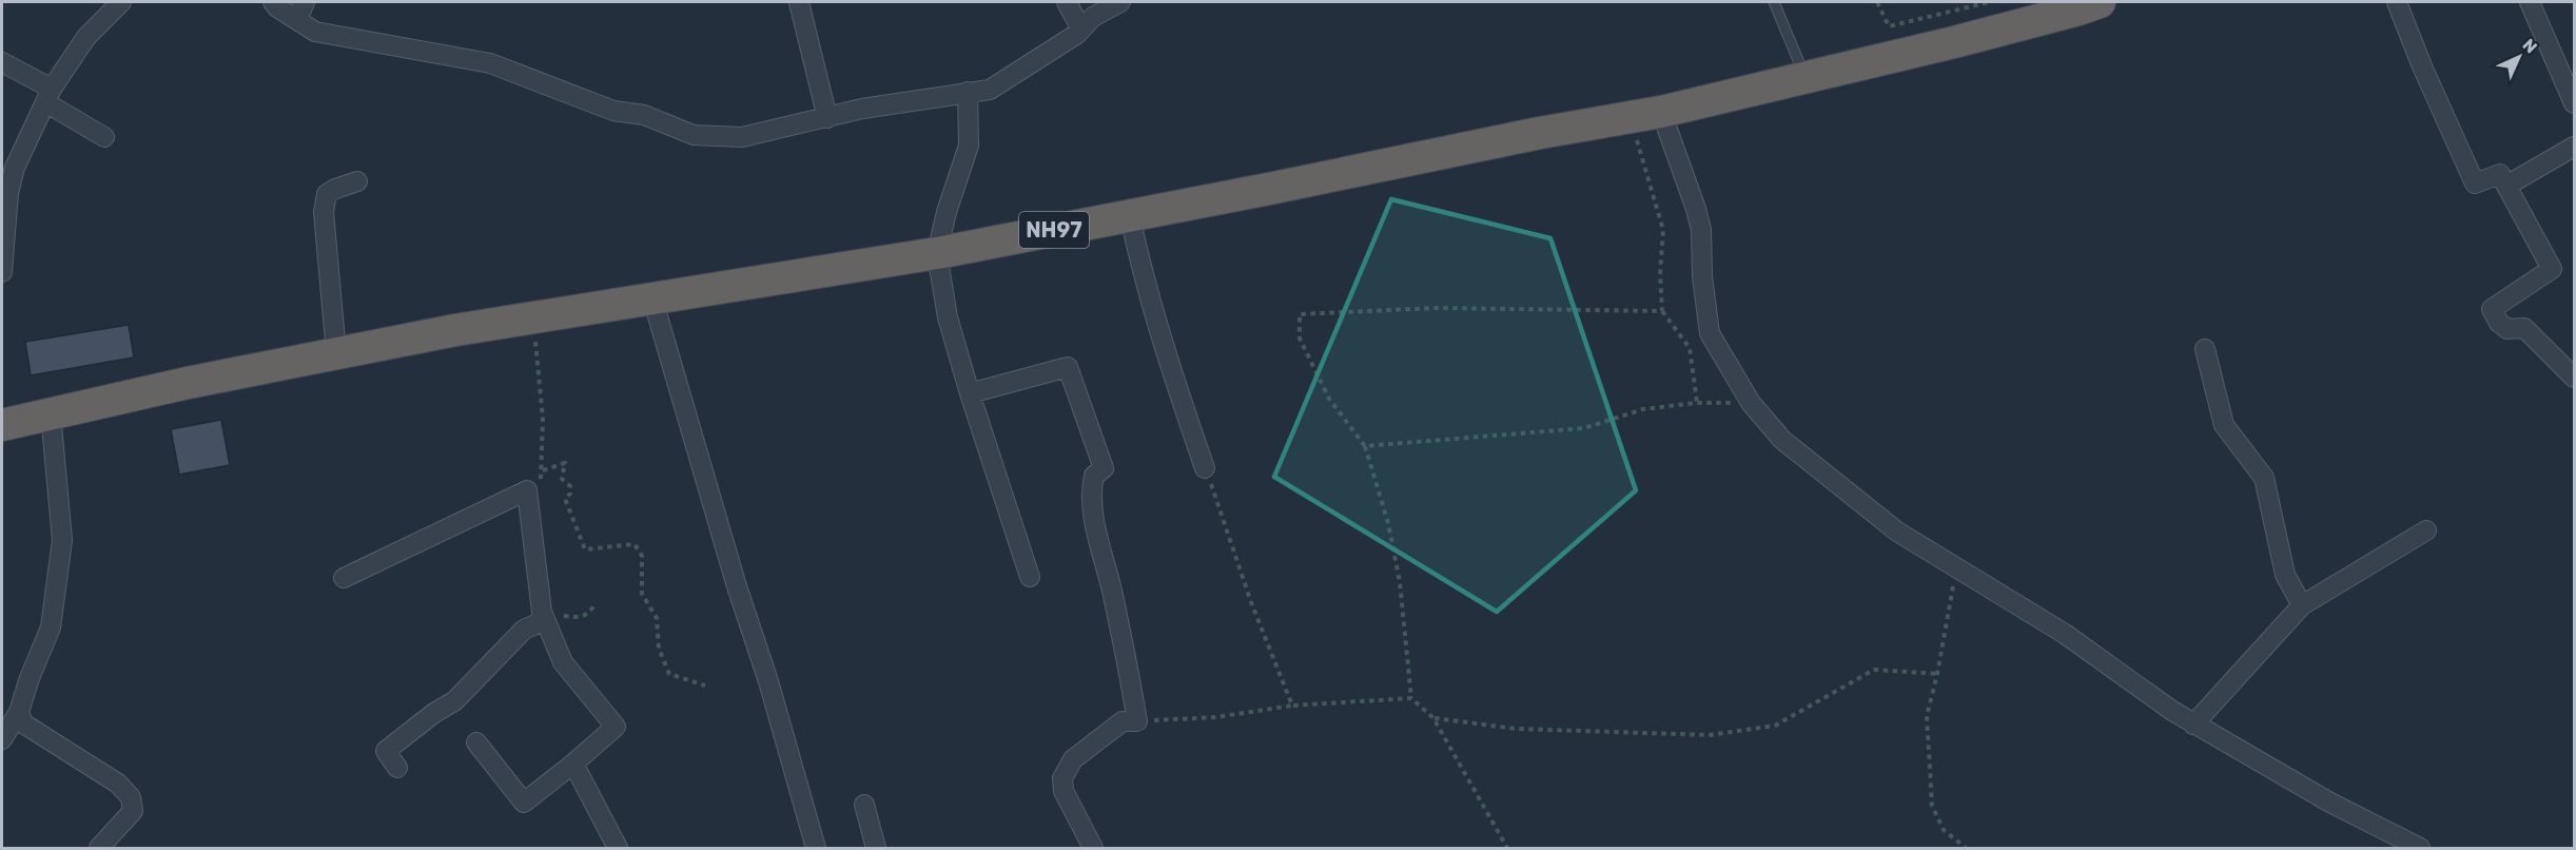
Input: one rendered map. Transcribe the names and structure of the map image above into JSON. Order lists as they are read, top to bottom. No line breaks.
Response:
{"streets":{"highway":["NH97"]},"north":"top right"}
